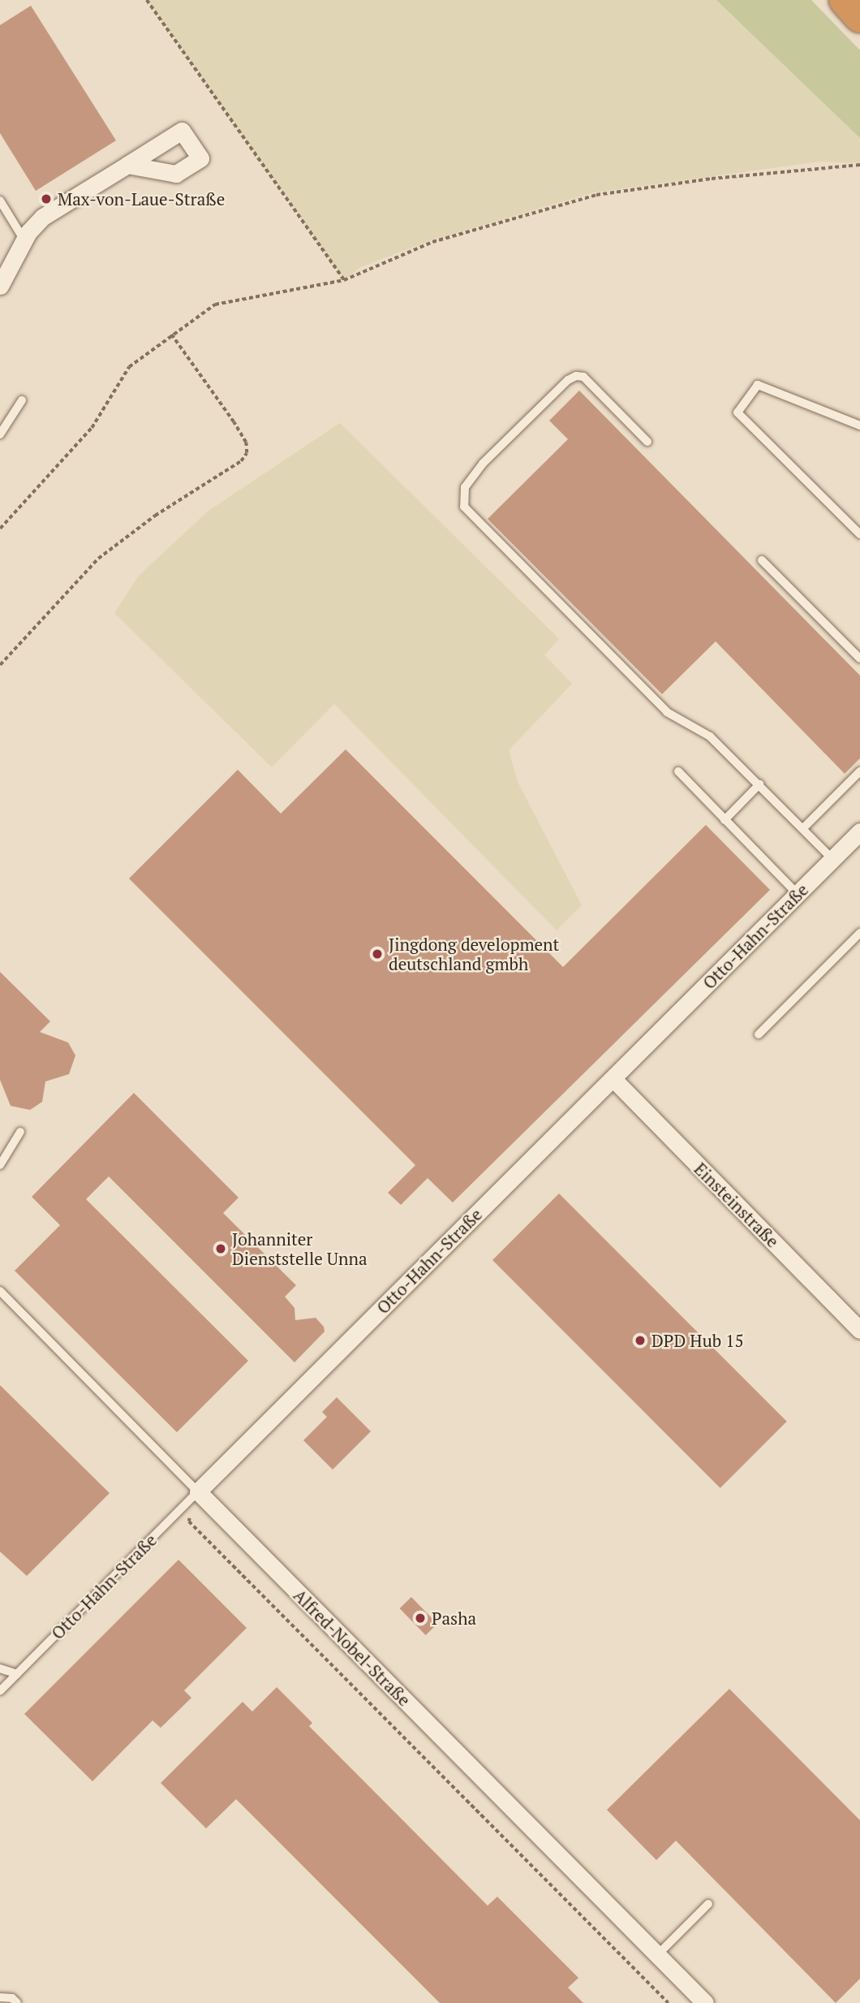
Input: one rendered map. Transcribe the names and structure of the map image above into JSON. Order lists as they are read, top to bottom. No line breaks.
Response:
{"streets":{"street":["Otto-Hahn-Straße","Einsteinstraße","Alfred-Nobel-Straße"]},"crossings":[["Otto-Hahn-Straße","Einsteinstraße"],["Otto-Hahn-Straße","Alfred-Nobel-Straße"]],"places":["Max-von-Laue-Straße","Jingdong development deutschland gmbh","Johanniter Dienststelle Unna","DPD Hub 15","Pasha"]}
